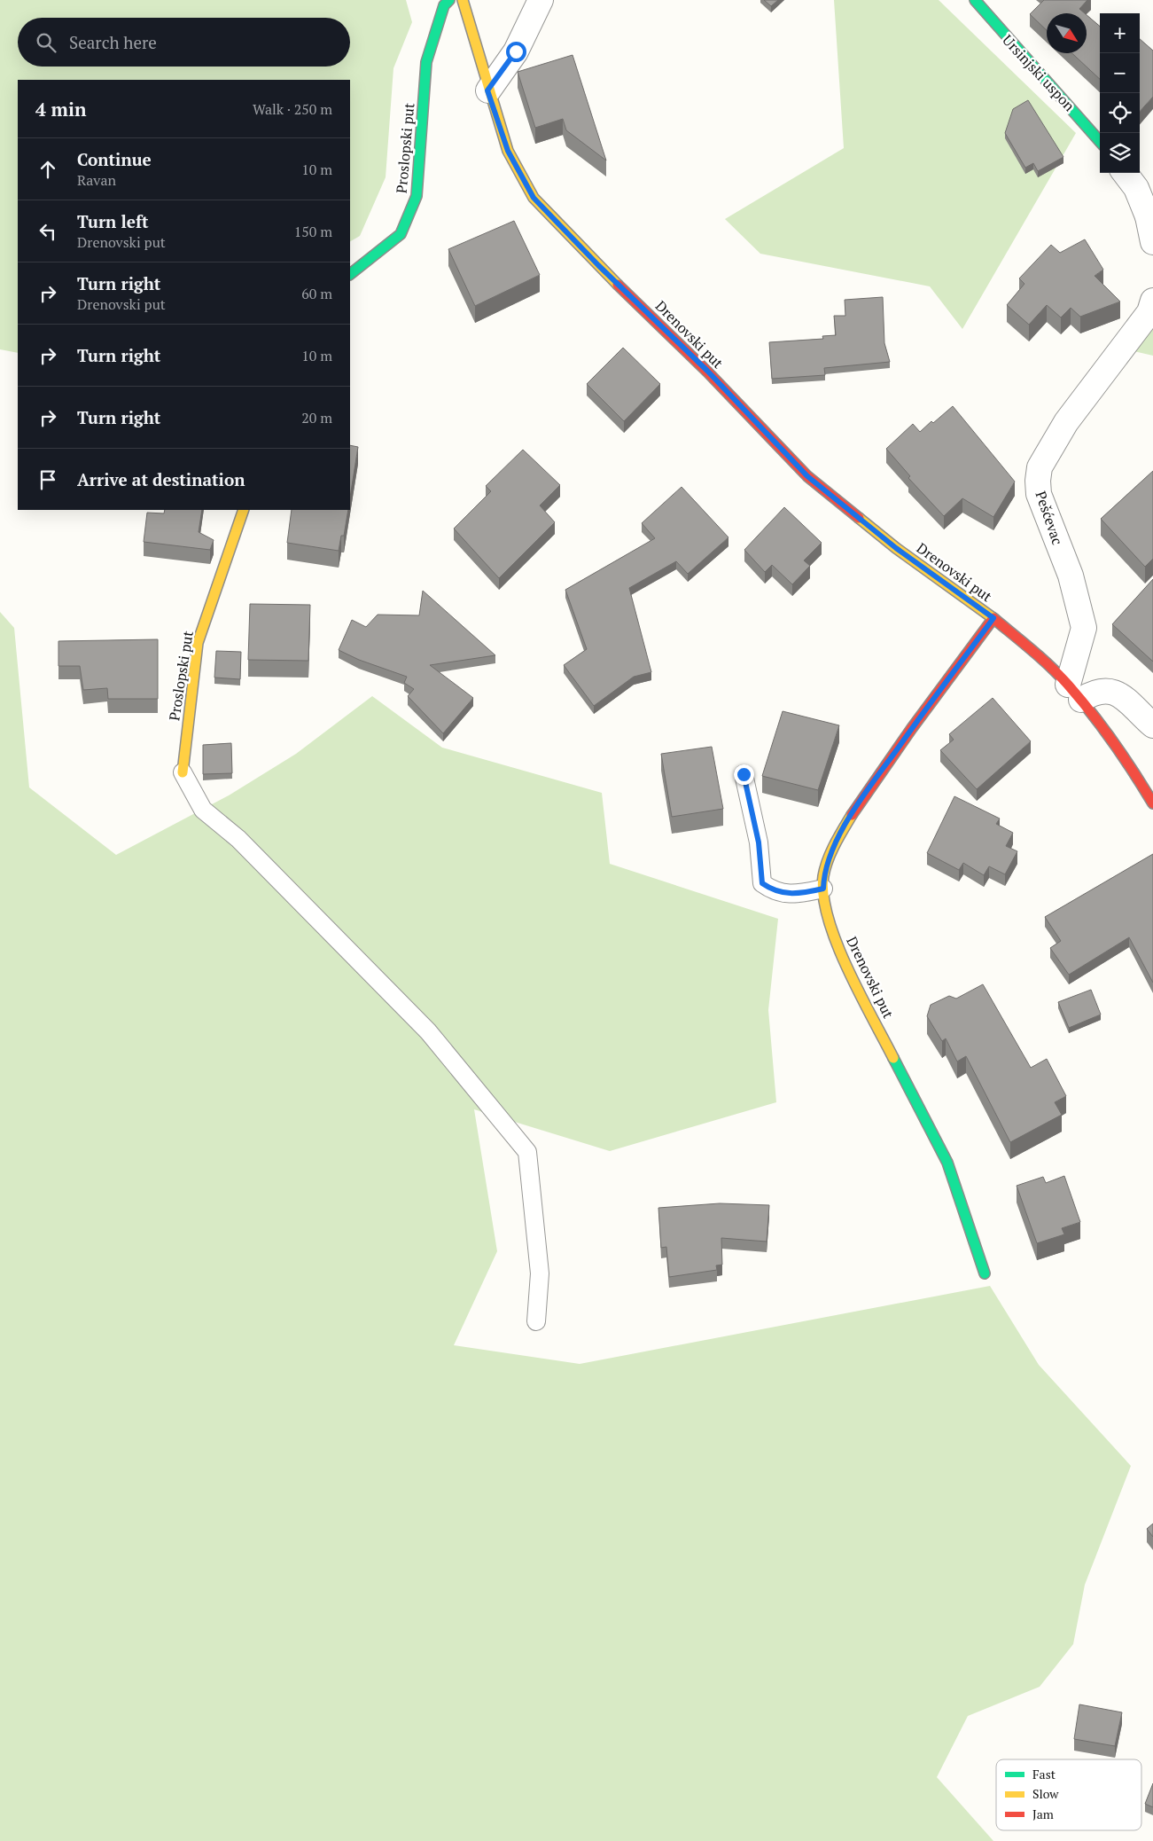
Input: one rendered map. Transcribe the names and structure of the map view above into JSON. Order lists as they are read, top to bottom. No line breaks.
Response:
{"streets":{"street":["Ursinjski uspon","Proslopski put","Drenovski put","Pešćevac"]},"crossings":[["Drenovski put","Pešćevac"]],"legend":["Fast","Slow","Jam"],"north":"bottom right","page":{"map_buttons":["+","−"],"search":"Search here","heading":["4 min","Walk · 250 m"],"list":[["Continue","Ravan","10 m"],["Turn left","Drenovski put","150 m"],["Turn right","Drenovski put","60 m"],["Turn right","10 m"],["Turn right","20 m"],"Arrive at destination"]}}
